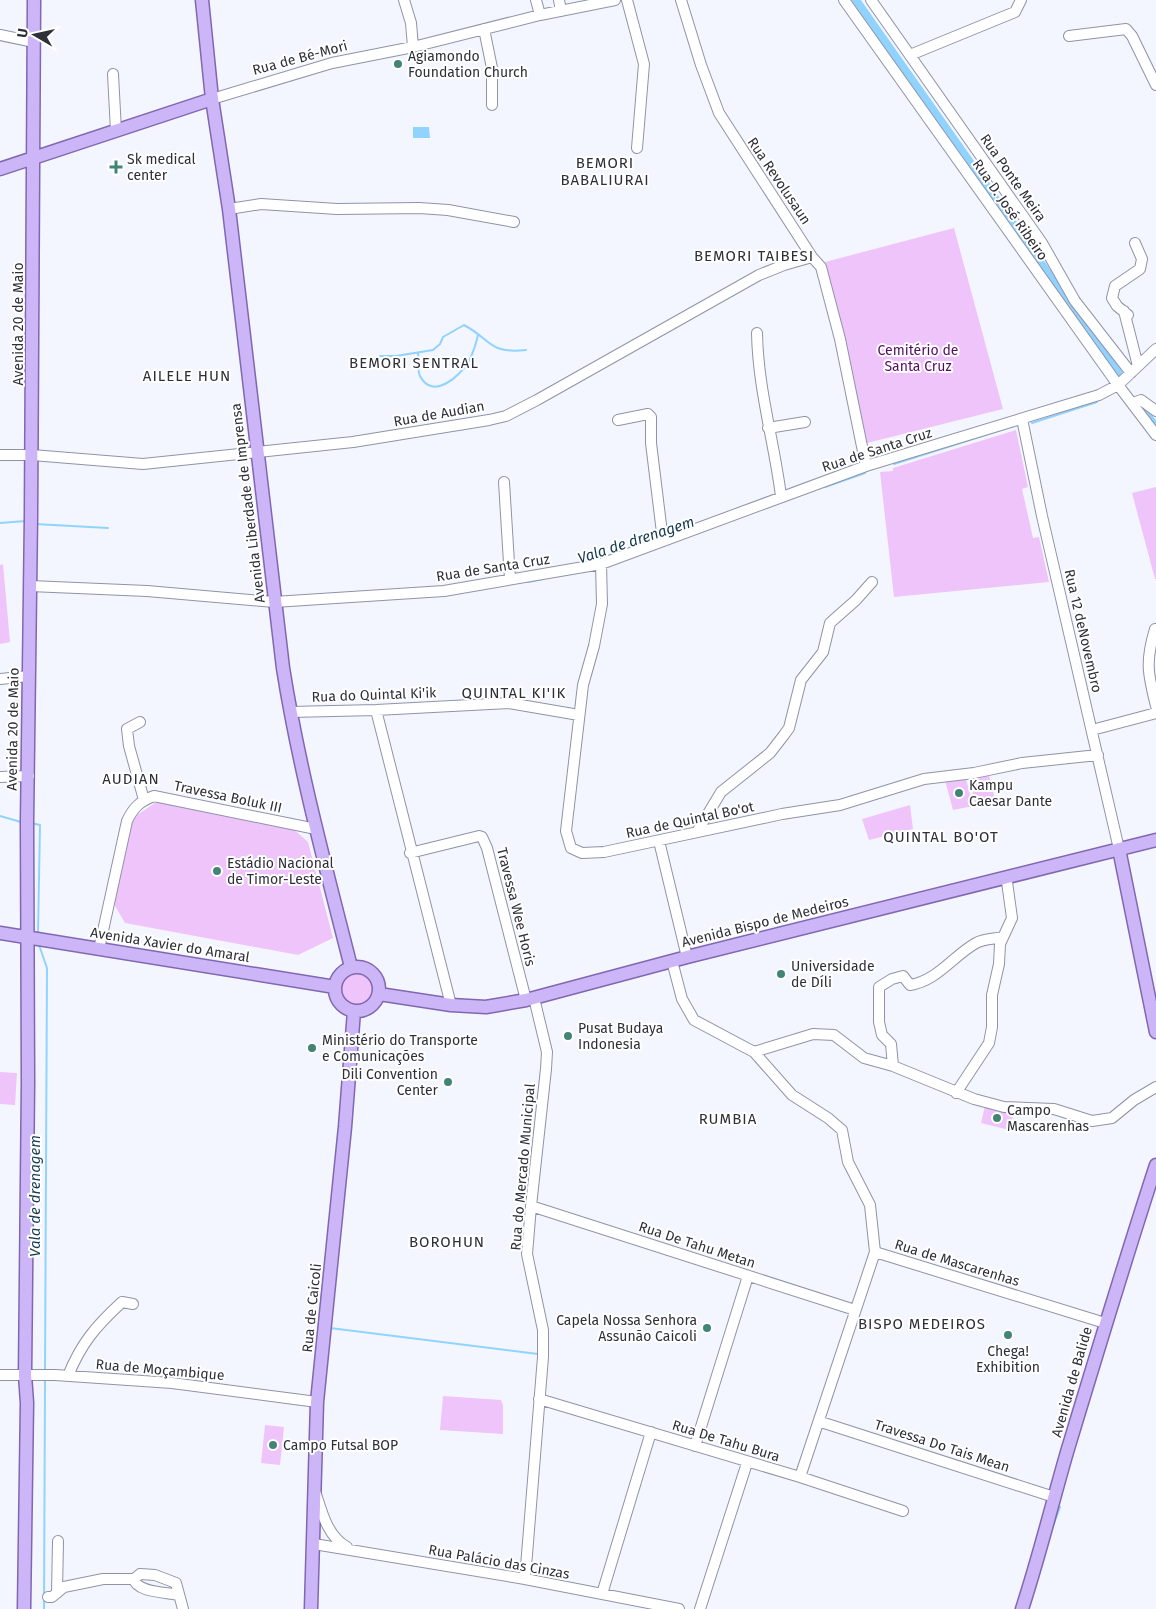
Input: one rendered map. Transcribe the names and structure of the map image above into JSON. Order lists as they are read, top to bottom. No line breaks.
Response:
{"streets":{"main road":["Rua de Bé-Mori","Avenida 20 de Maio","Avenida Liberdade de Imprensa","Avenida Bispo de Medeiros","Avenida Xavier do Amaral","Rua de Caicoli","Avenida de Balide"],"street":["Rua Ponte Meira","Rua Revolusaun","Rua D. José Ribeiro","Rua de Audian","Rua de Santa Cruz","Rua 12 deNovembro","Rua do Quintal Ki'ik","Travessa Boluk III","Rua de Quintal Bo'ot","Travessa Wee Horis","Rua do Mercado Municipal","Rua De Tahu Metan","Rua de Mascarenhas","Rua de Moçambique","Rua De Tahu Bura","Travessa Do Tais Mean","Rua Palácio das Cinzas"]},"crossings":[["Rua de Bé-Mori","Avenida 20 de Maio"],["Rua de Bé-Mori","Avenida Liberdade de Imprensa"],["Rua Ponte Meira","Rua de Santa Cruz"],["Rua Revolusaun","Rua de Audian"],["Rua Revolusaun","Rua de Santa Cruz"],["Rua D. José Ribeiro","Rua de Santa Cruz"],["Avenida 20 de Maio","Rua de Audian"],["Avenida 20 de Maio","Rua de Santa Cruz"],["Avenida 20 de Maio","Avenida Xavier do Amaral"],["Avenida 20 de Maio","Rua de Moçambique"],["Rua de Audian","Avenida Liberdade de Imprensa"],["Rua de Santa Cruz","Avenida Liberdade de Imprensa"],["Rua de Santa Cruz","Rua 12 deNovembro"],["Rua de Santa Cruz","Rua de Quintal Bo'ot"],["Avenida Liberdade de Imprensa","Rua do Quintal Ki'ik"],["Avenida Liberdade de Imprensa","Travessa Boluk III"],["Avenida Liberdade de Imprensa","Avenida Bispo de Medeiros"],["Avenida Liberdade de Imprensa","Avenida Xavier do Amaral"],["Avenida Liberdade de Imprensa","Rua de Caicoli"],["Rua 12 deNovembro","Rua de Quintal Bo'ot"],["Rua 12 deNovembro","Avenida Bispo de Medeiros"],["Rua do Quintal Ki'ik","Rua de Quintal Bo'ot"],["Travessa Wee Horis","Avenida Bispo de Medeiros"],["Travessa Wee Horis","Rua do Mercado Municipal"],["Avenida Bispo de Medeiros","Avenida Xavier do Amaral"],["Avenida Bispo de Medeiros","Rua do Mercado Municipal"],["Avenida Bispo de Medeiros","Rua de Mascarenhas"],["Avenida Bispo de Medeiros","Rua de Caicoli"],["Avenida Xavier do Amaral","Rua de Caicoli"],["Rua do Mercado Municipal","Rua De Tahu Metan"],["Rua do Mercado Municipal","Rua De Tahu Bura"],["Rua do Mercado Municipal","Rua Palácio das Cinzas"],["Rua de Mascarenhas","Avenida de Balide"],["Rua de Caicoli","Rua de Moçambique"],["Rua de Caicoli","Rua Palácio das Cinzas"],["Avenida de Balide","Travessa Do Tais Mean"]],"districts":["BEMORI BABALIURAI","BEMORI TAIBESI","BEMORI SENTRAL","AILELE HUN","QUINTAL KI'IK","AUDIAN","QUINTAL BO'OT","RUMBIA","BOROHUN","BISPO MEDEIROS"],"water":["Vala de drenagem"],"parks":["Cemitério de Santa Cruz"],"places":{"other":["Agiamondo Foundation Church","Kampu Caesar Dante","Estádio Nacional de Timor-Leste","Universidade de Díli","Pusat Budaya Indonesia","Ministério do Transporte e Comunicações","Dili Convention Center","Campo Mascarenhas","Capela Nossa Senhora Assunão Caicoli","Chega! Exhibition","Campo Futsal BOP"],"health":["Sk medical center"]},"north":"left"}
